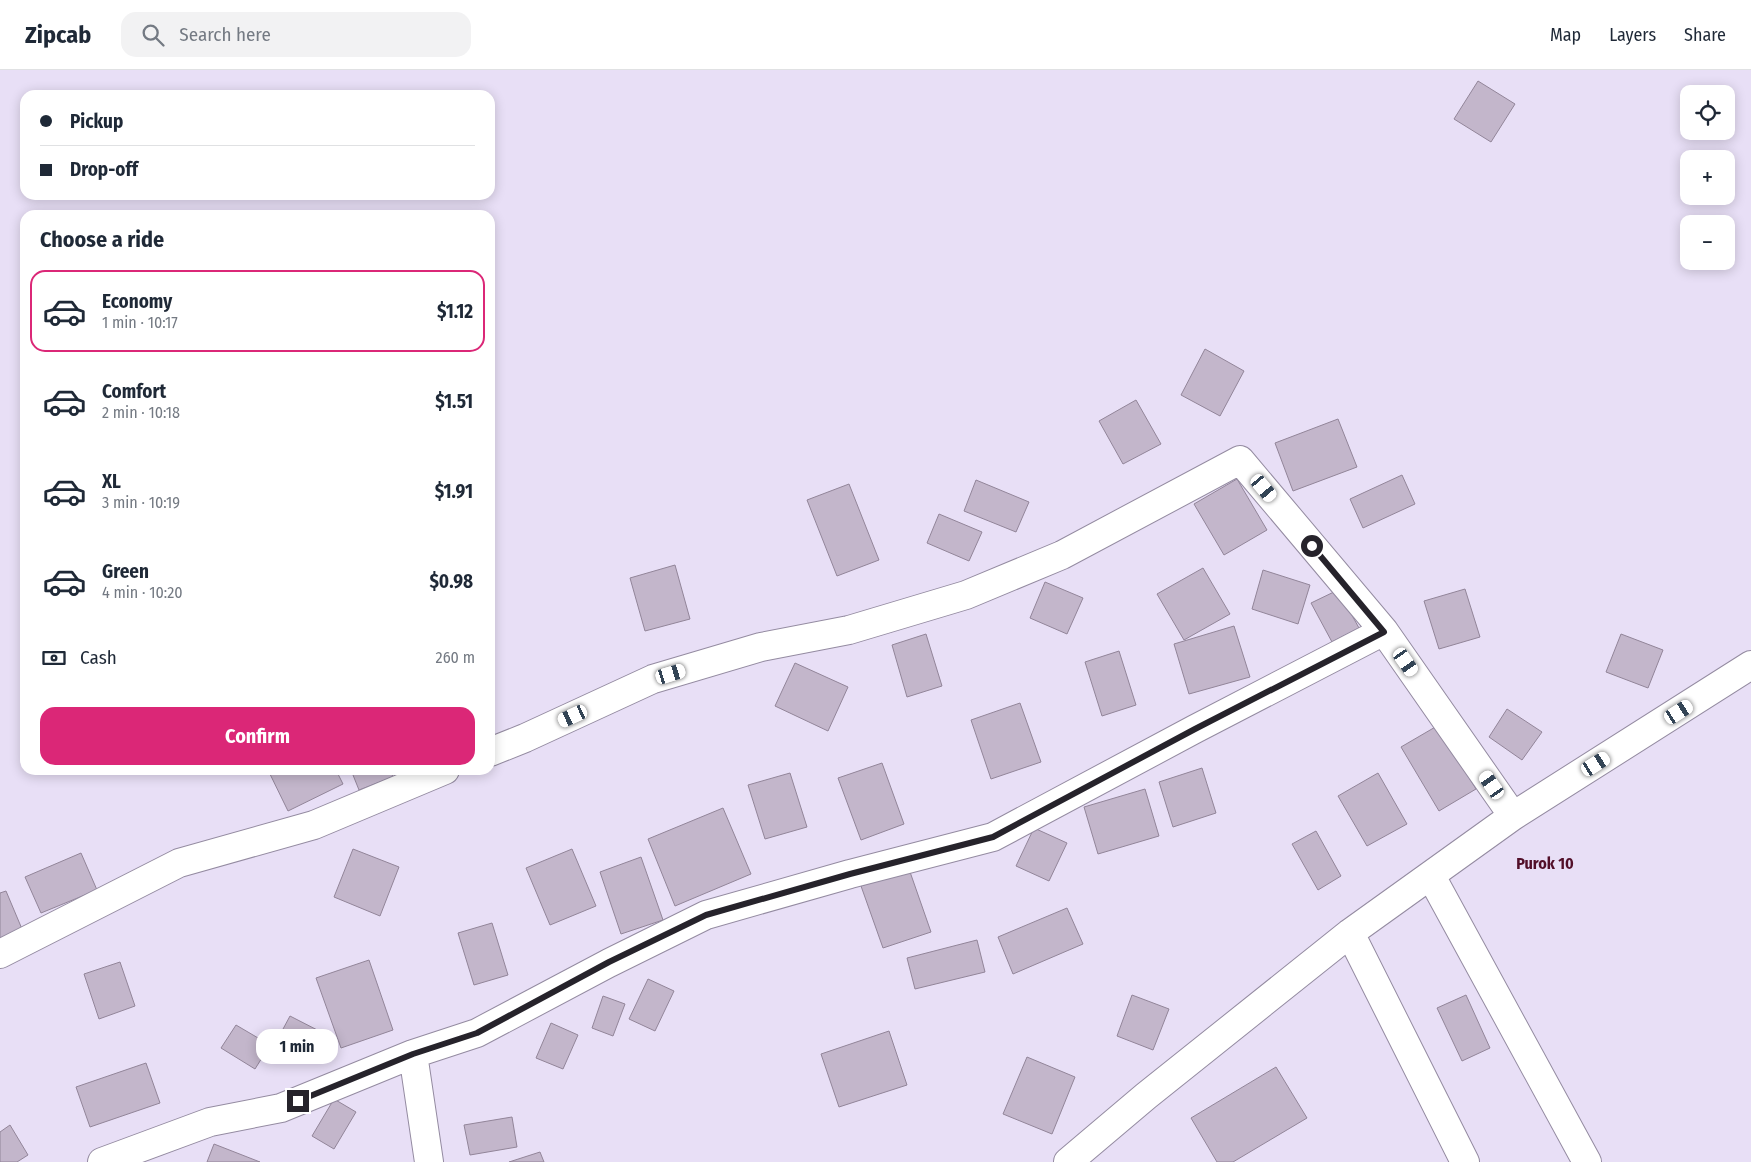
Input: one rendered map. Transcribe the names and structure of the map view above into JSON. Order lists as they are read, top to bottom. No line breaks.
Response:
{"districts":["Purok 10"],"page":{"header":"Zipcab","search":"Search here","nav":["Map","Layers","Share"],"map_buttons":["+","−"],"banner":["Pickup","Drop-off"],"heading":"Choose a ride","list":[{"name":"Economy","note":"1 min · 10:17","value":"$1.12"},{"name":"Comfort","note":"2 min · 10:18","value":"$1.51"},{"name":"XL","note":"3 min · 10:19","value":"$1.91"},{"name":"Green","note":"4 min · 10:20","value":"$0.98"}],"pay":["Cash","260 m"],"buttons":"Confirm","bubble":"1 min"}}
